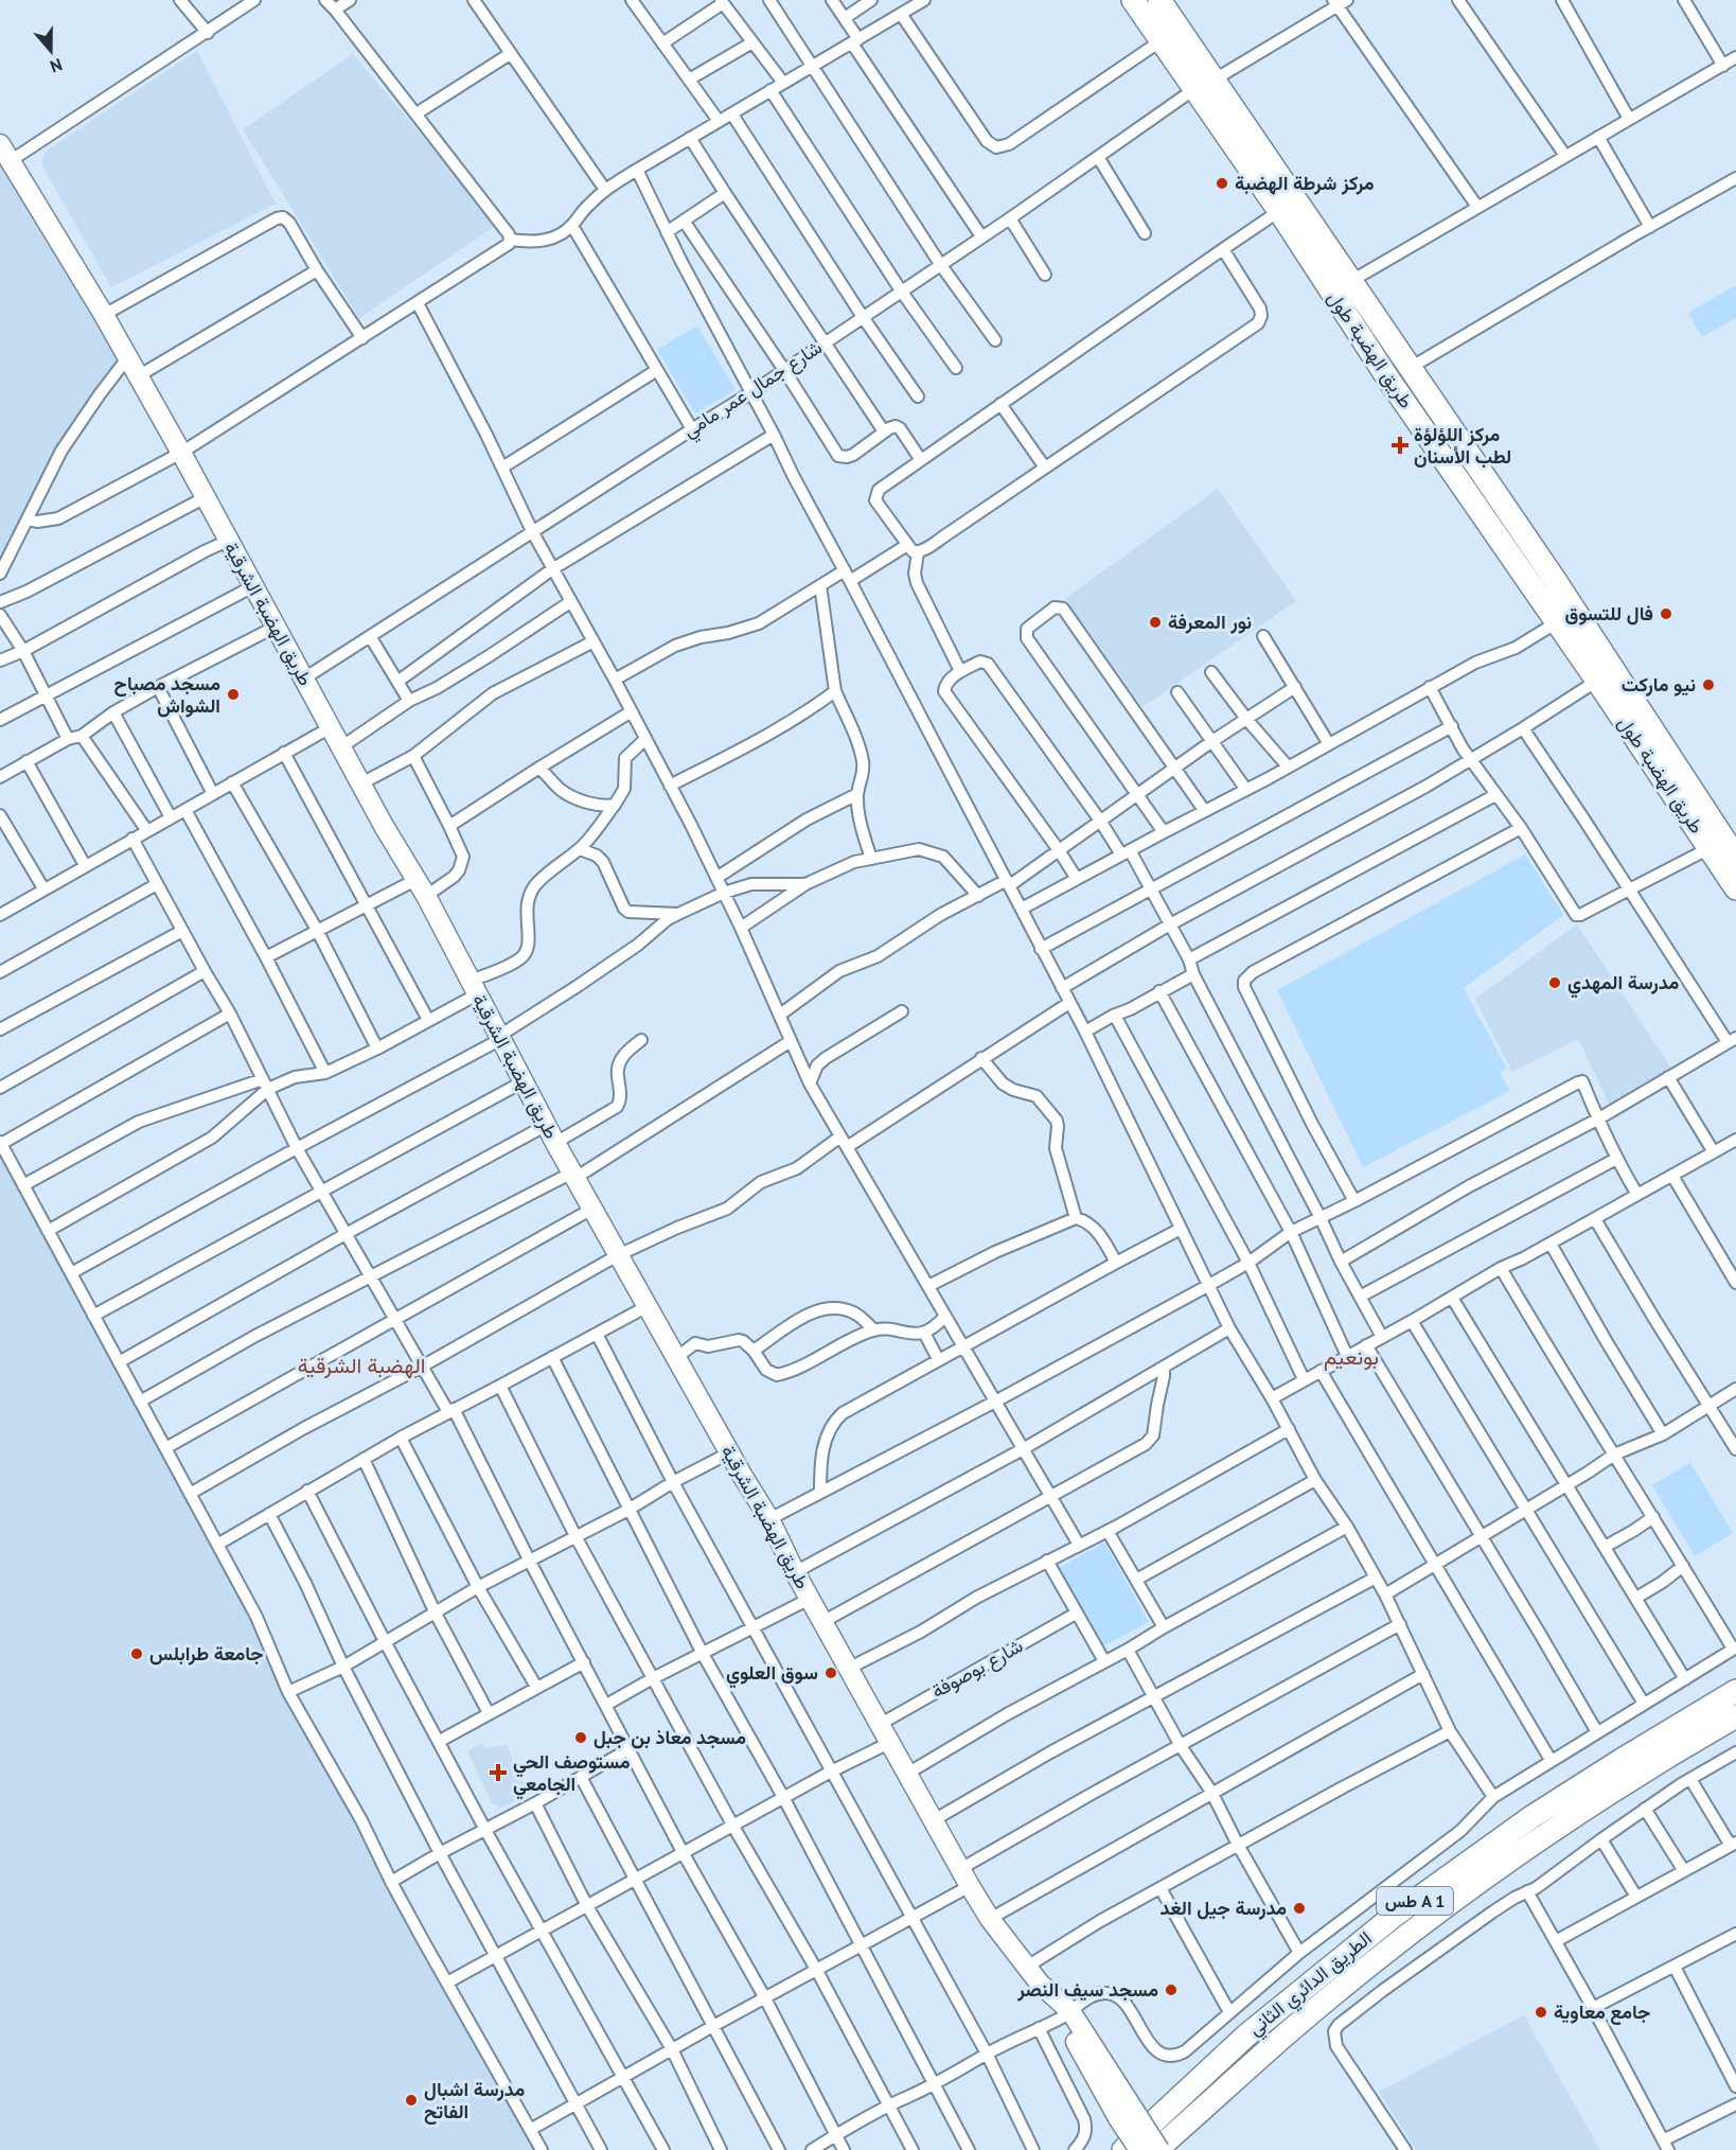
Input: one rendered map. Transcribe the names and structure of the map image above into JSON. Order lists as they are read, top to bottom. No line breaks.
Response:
{"streets":{"highway":["طريق الهضبة طول","طس A 1","الطريق الدائري الثاني"],"main road":["طريق الهضبة الشرقية"],"street":["شارع جمال عمر مامي","شارع بوصوفة"]},"crossings":[["طريق الهضبة طول","شارع جمال عمر مامي"],["شارع جمال عمر مامي","طريق الهضبة الشرقية"],["طريق الهضبة الشرقية","شارع بوصوفة"]],"districts":["بونعيم","الهضبة الشرقية"],"places":{"other":["مركز شرطة الهضبة","فال للتسوق","نور المعرفة","نيو ماركت","مسجد مصباح الشواش","مدرسة المهدي","جامعة طرابلس","سوق العلوي","مسجد معاذ بن جبل","مدرسة جيل الغد","مسجد سيف النصر","جامع معاوية","مدرسة اشبال الفاتح"],"health":["مركز اللؤلؤة لطب الأسنان","مستوصف الحي الجامعي"]},"north":"bottom"}
